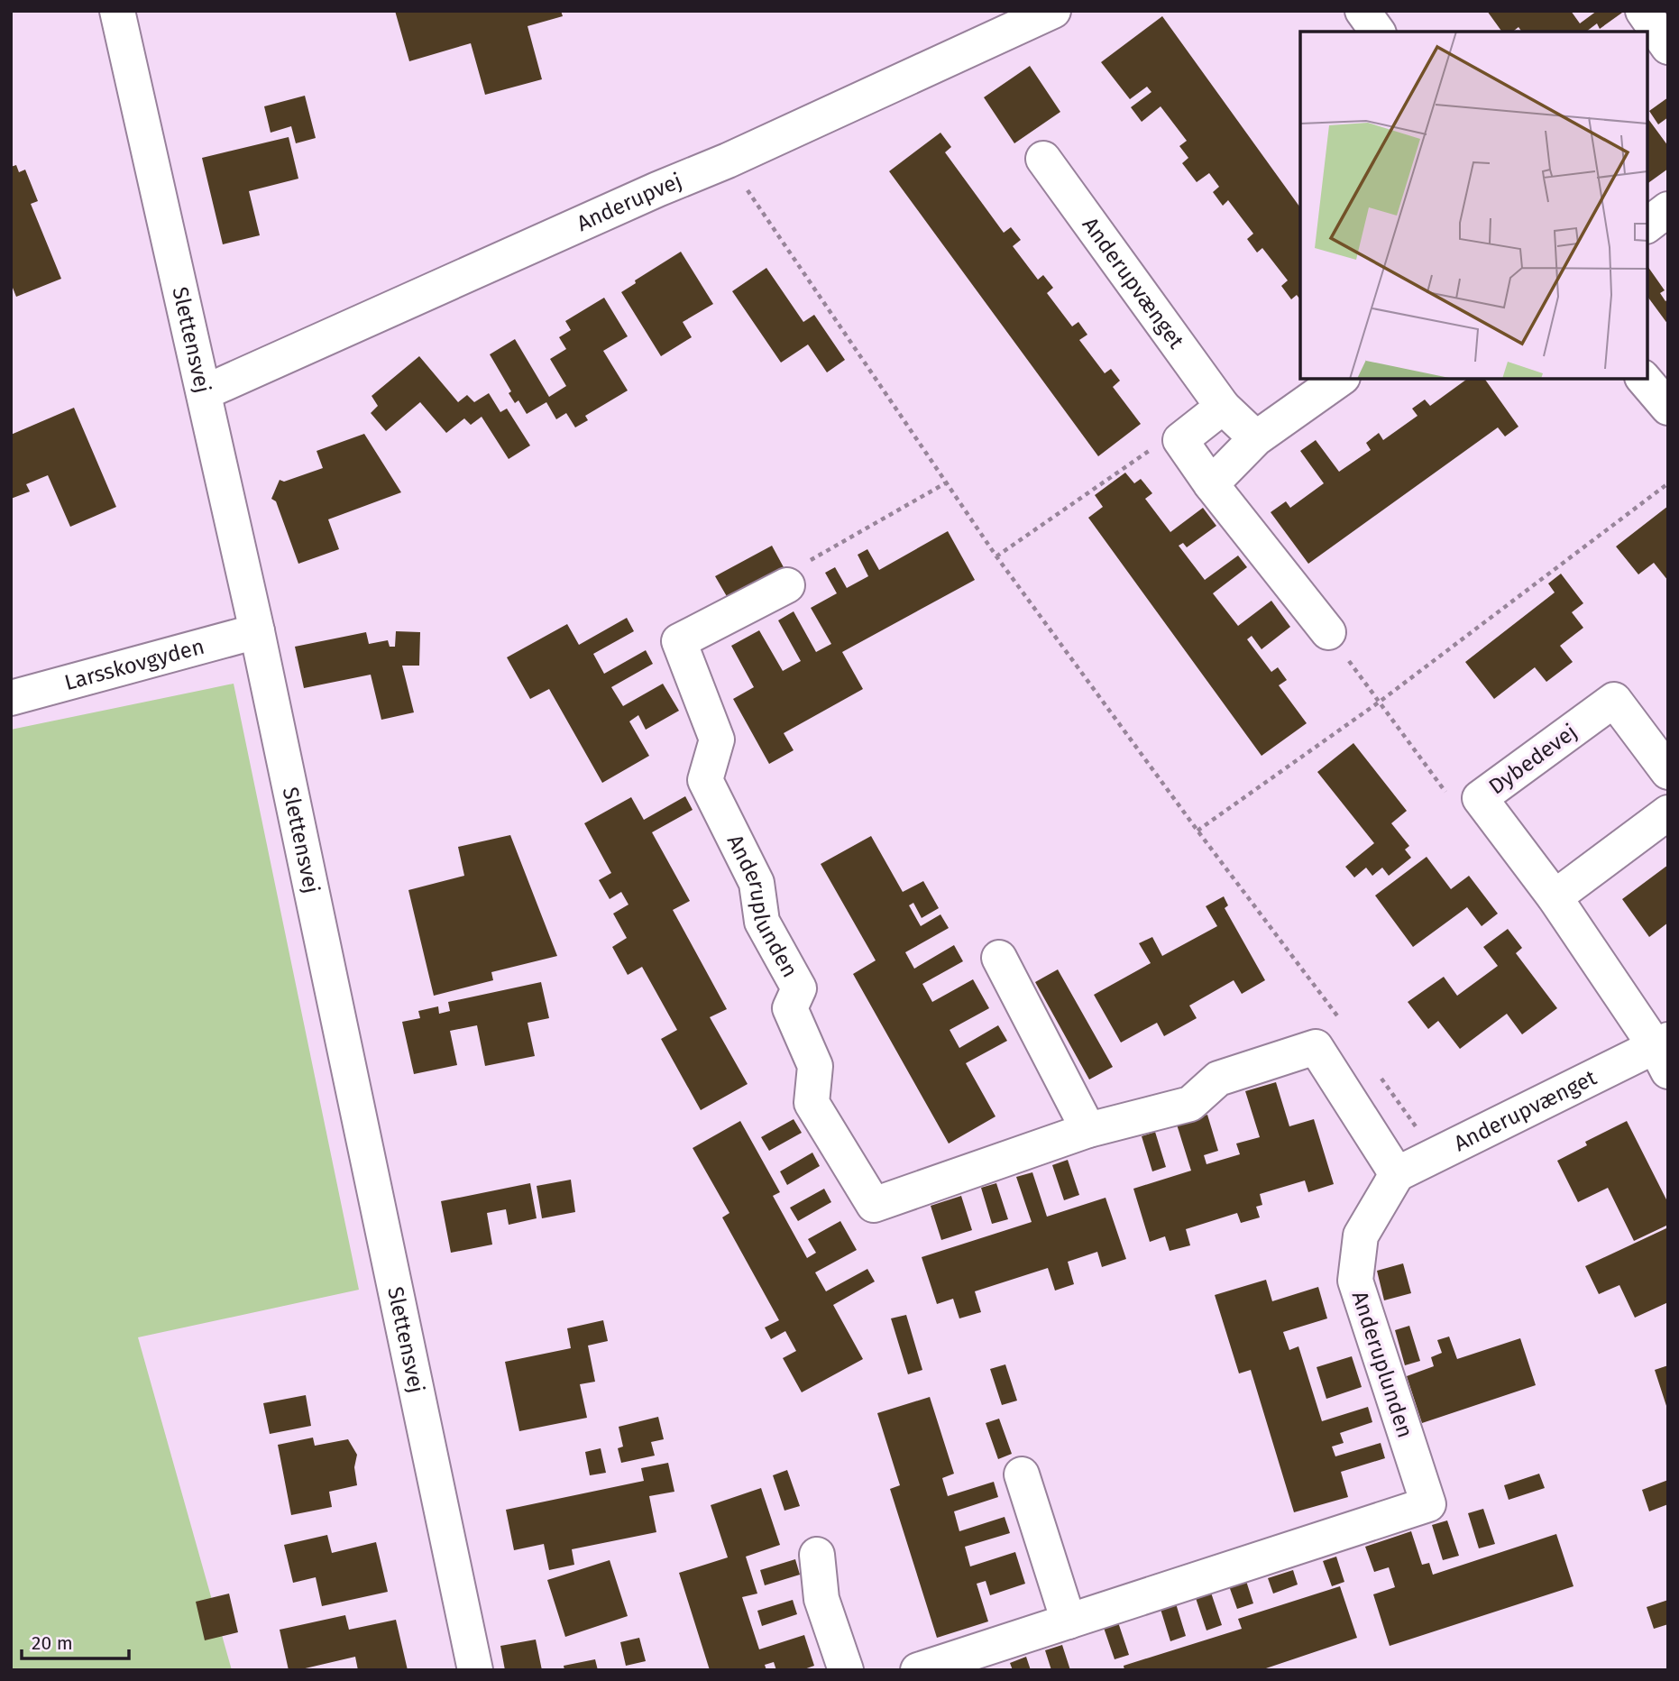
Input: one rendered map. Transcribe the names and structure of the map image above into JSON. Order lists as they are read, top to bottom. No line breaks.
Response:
{"streets":{"street":["Anderupvej","Anderupvænget","Slettensvej","Larsskovgyden","Dybedevej","Anderuplunden"]},"crossings":[["Anderupvej","Slettensvej"],["Anderupvænget","Dybedevej"],["Anderupvænget","Anderuplunden"],["Slettensvej","Larsskovgyden"]],"scale_bar":"20 m"}
